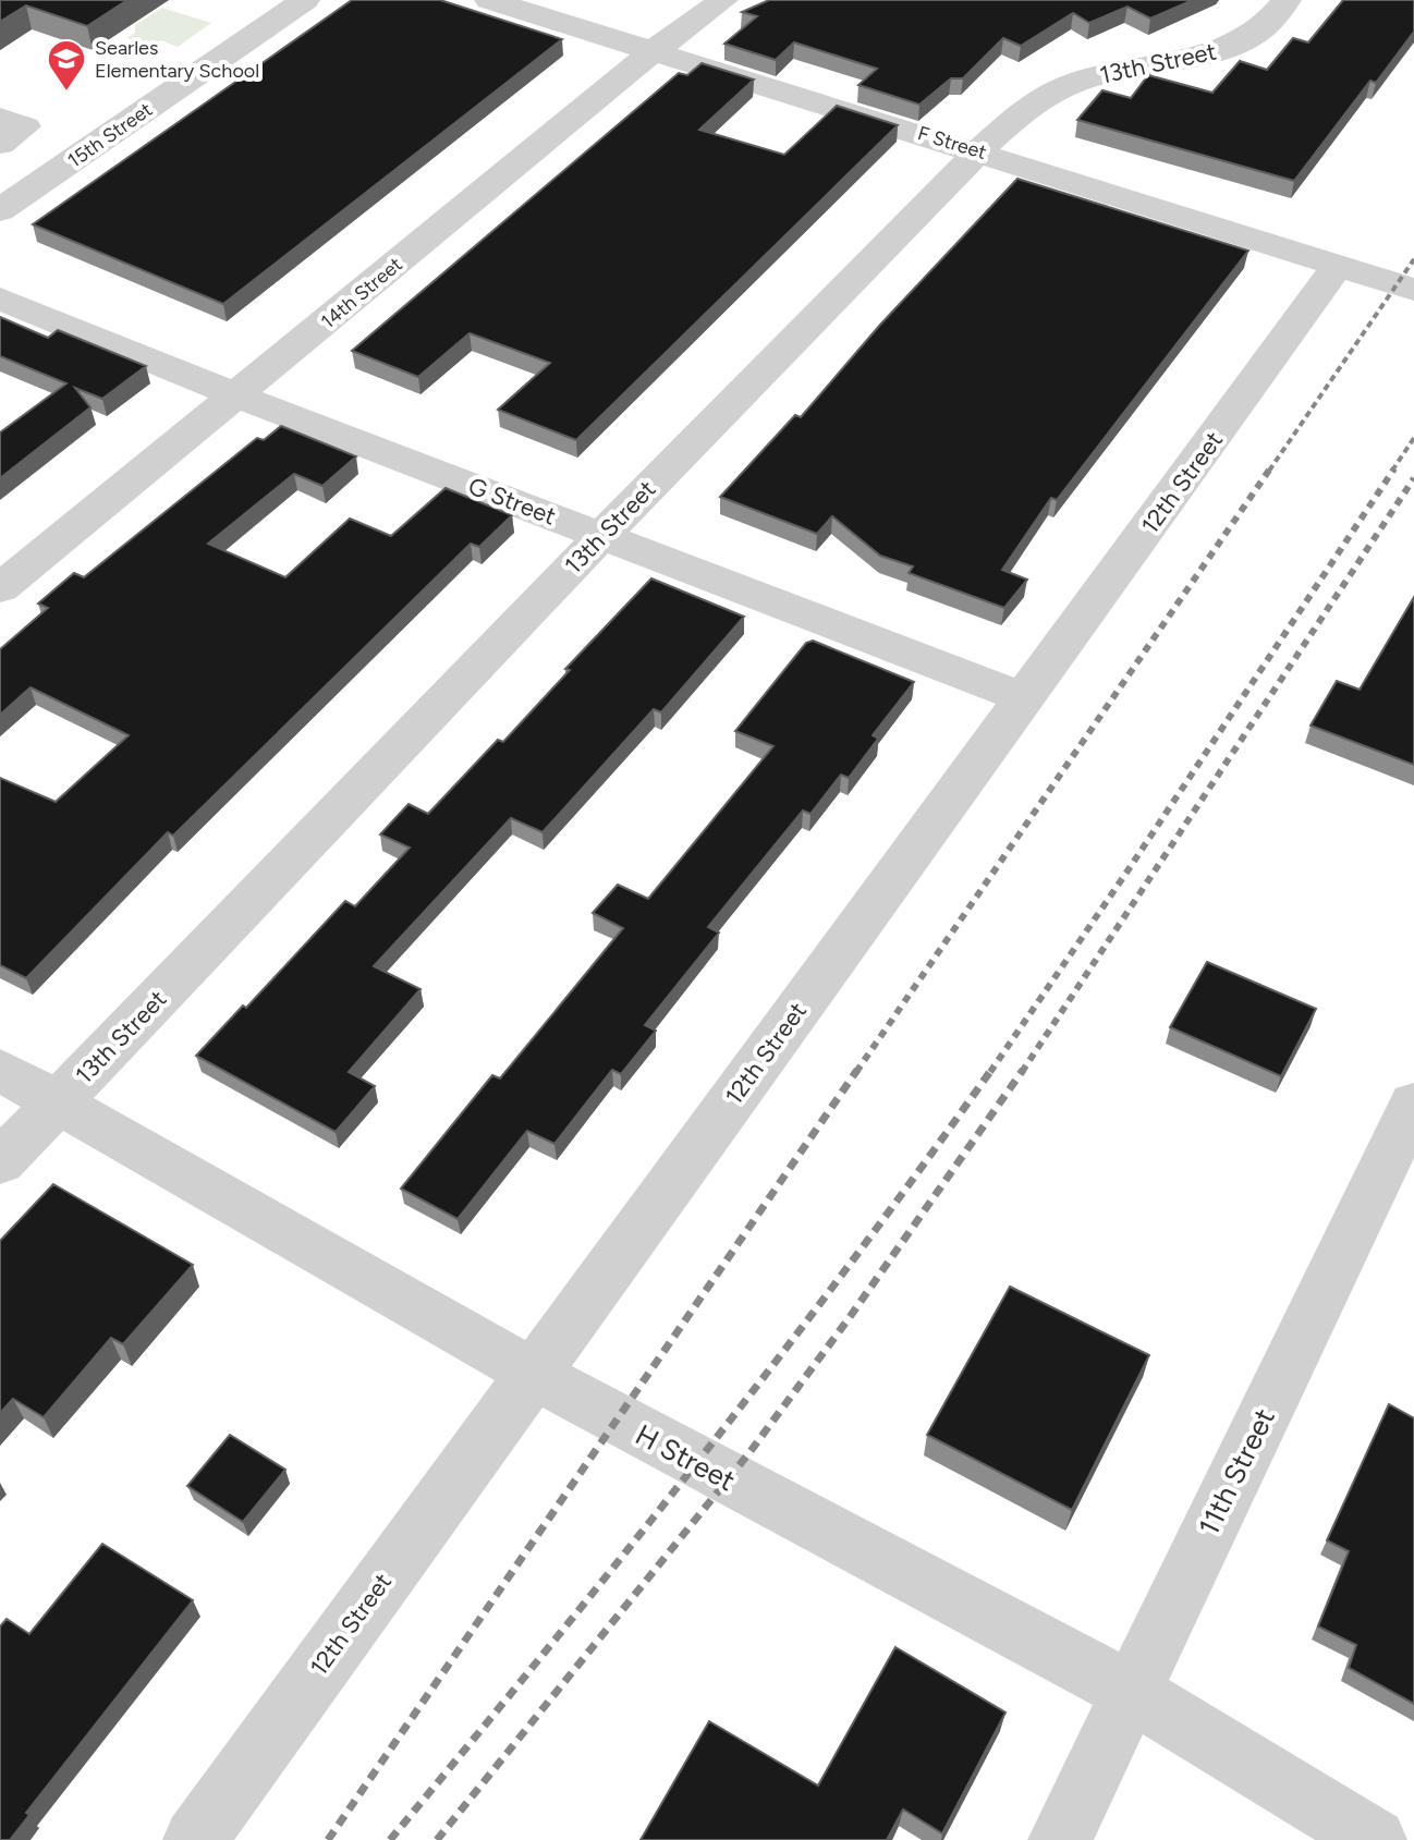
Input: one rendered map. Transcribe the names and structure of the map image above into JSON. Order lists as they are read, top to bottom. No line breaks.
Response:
{"streets":{"street":["13th Street","15th Street","F Street","14th Street","12th Street","G Street","H Street","11th Street"]},"crossings":[["13th Street","F Street"],["13th Street","G Street"],["13th Street","H Street"],["F Street","14th Street"],["F Street","12th Street"],["14th Street","G Street"],["12th Street","G Street"],["12th Street","H Street"],["H Street","11th Street"]],"places":{"school or university":["Searles Elementary School"]}}
